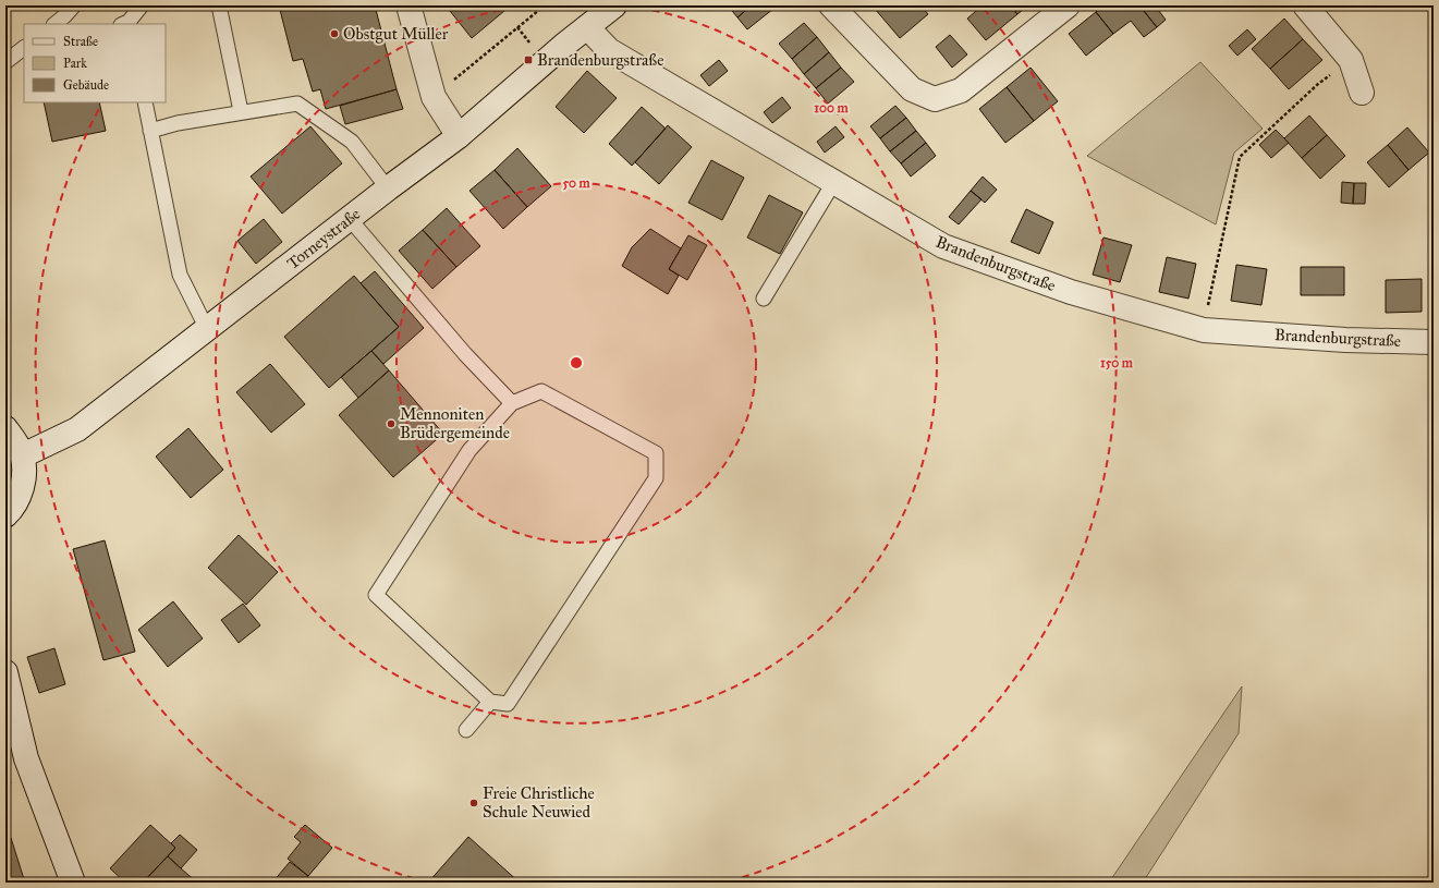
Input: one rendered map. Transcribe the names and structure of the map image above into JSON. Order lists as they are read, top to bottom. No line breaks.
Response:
{"streets":{"street":["Torneystraße","Brandenburgstraße"]},"crossings":[["Torneystraße","Brandenburgstraße"]],"places":{"other":["Obstgut Müller","Mennoniten Brüdergemeinde","Freie Christliche Schule Neuwied"],"transit":["Brandenburgstraße"]},"legend":["Straße","Park","Gebäude"],"rings":["100 m","50 m","150 m"]}
